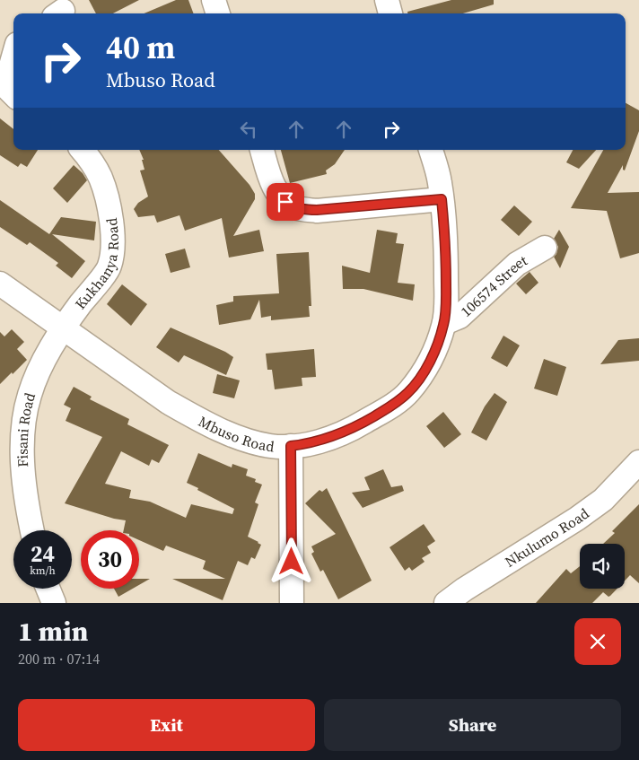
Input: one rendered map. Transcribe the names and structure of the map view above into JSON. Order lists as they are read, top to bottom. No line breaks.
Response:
{"streets":{"street":["Kukhanya Road","106574 Street","Fisani Road","Mbuso Road","Nkulumo Road"]},"crossings":[["Kukhanya Road","Fisani Road"],["Kukhanya Road","Mbuso Road"],["106574 Street","Mbuso Road"],["Fisani Road","Mbuso Road"]],"page":{"turn":["40 m","Mbuso Road"],"speed":"24 km/h","limit":"30","heading":["1 min","200 m · 07:14"],"buttons":["Exit","Share"]}}
